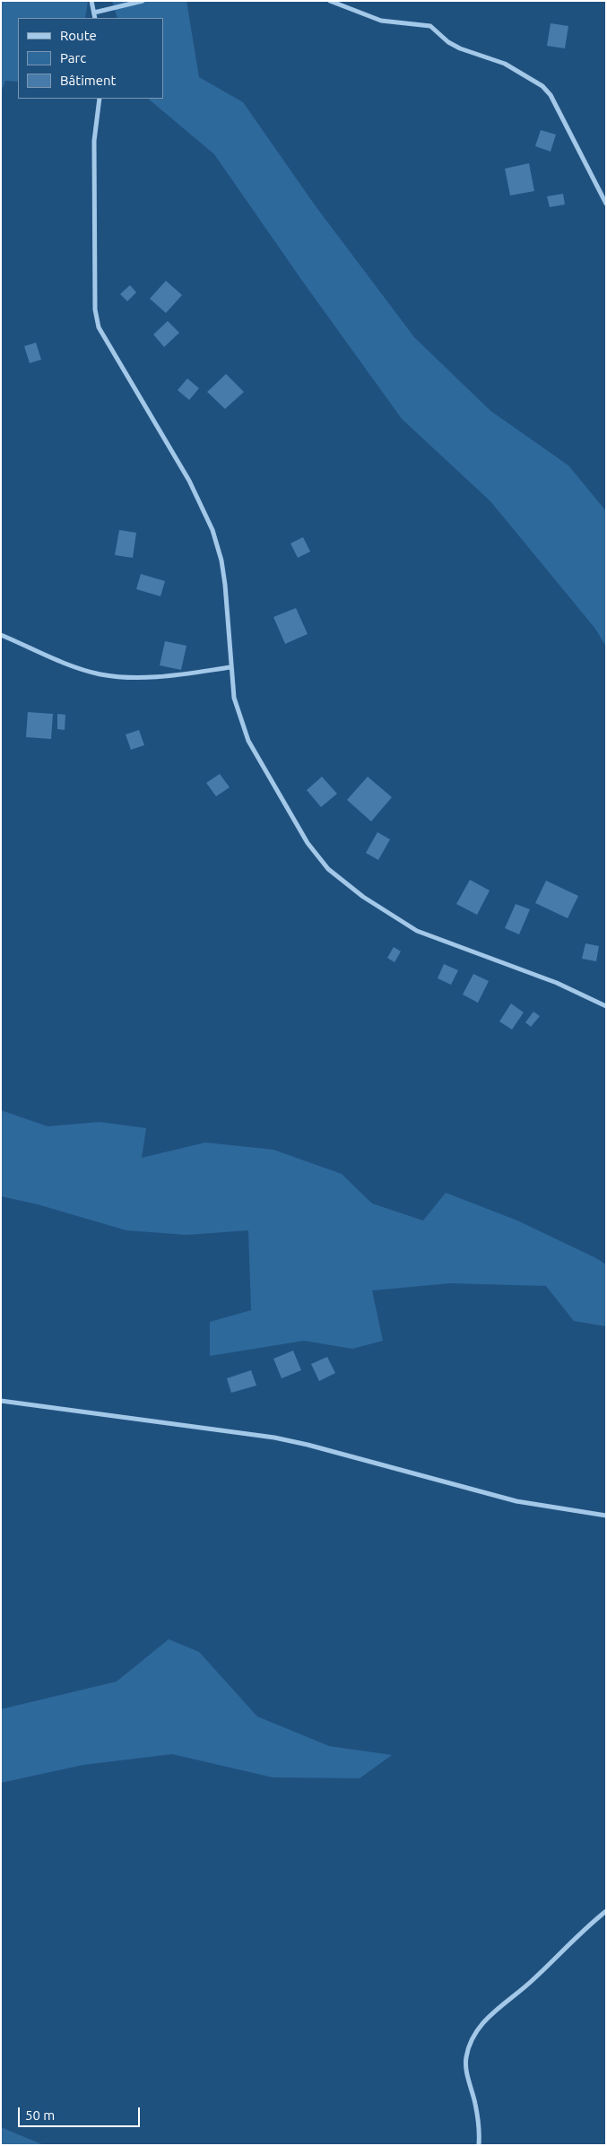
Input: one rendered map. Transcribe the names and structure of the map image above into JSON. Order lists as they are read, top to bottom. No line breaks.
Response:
{"legend":["Route","Parc","Bâtiment"],"scale_bar":"50 m"}
